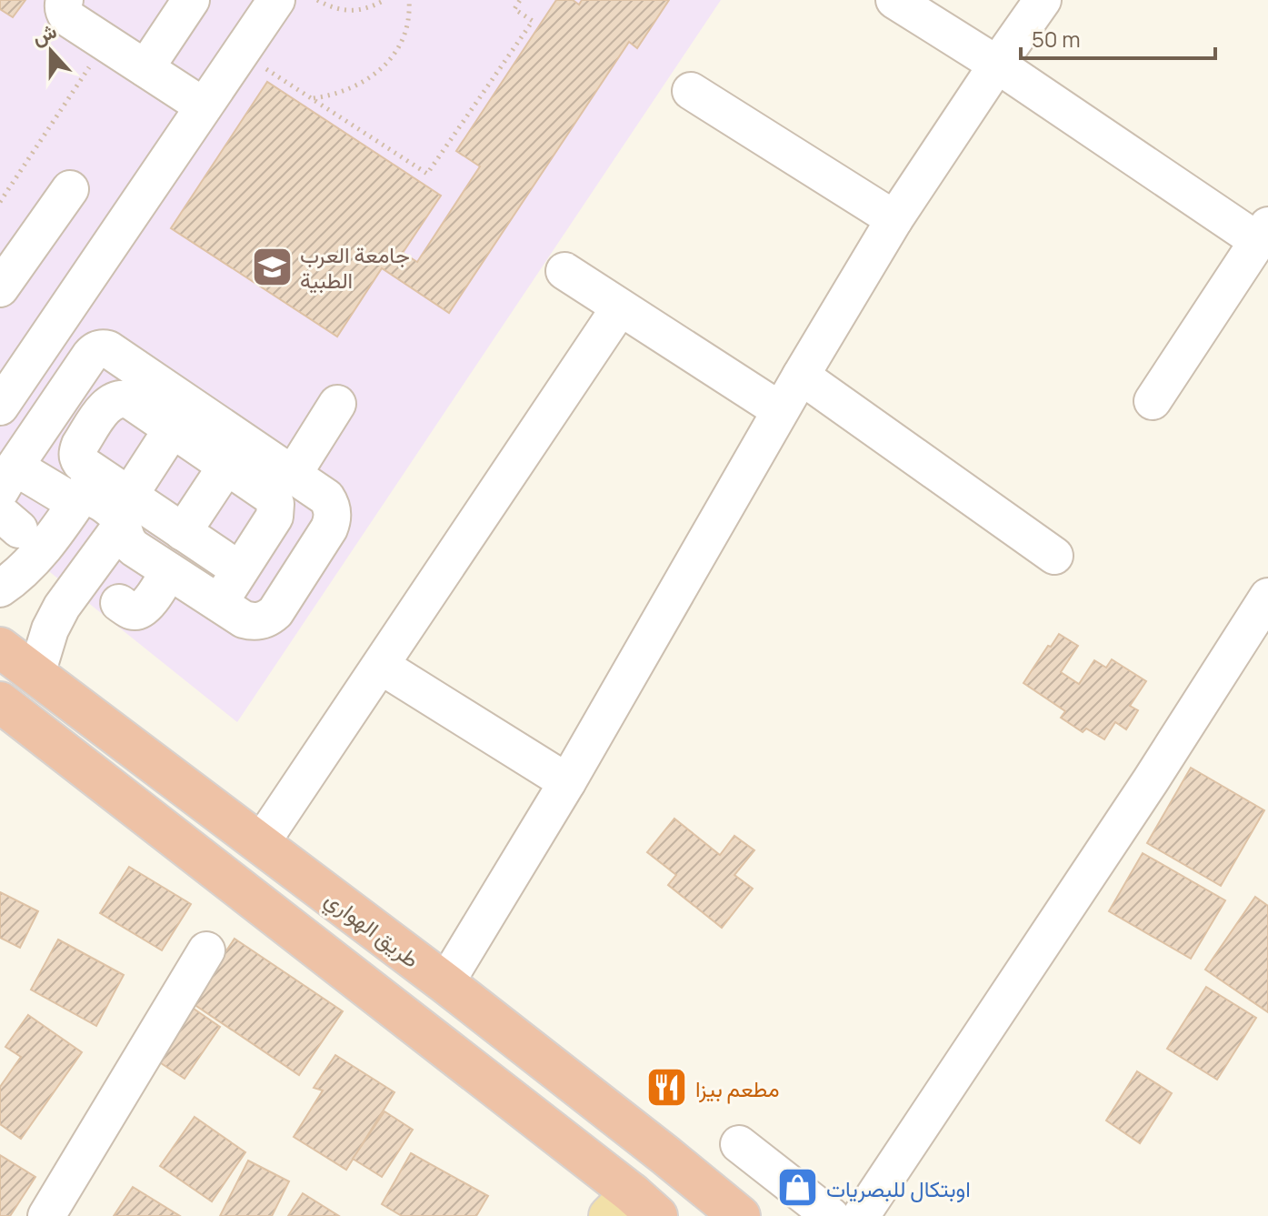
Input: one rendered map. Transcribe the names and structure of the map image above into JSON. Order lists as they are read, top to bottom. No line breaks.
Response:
{"streets":{"highway":["طريق الهواري"]},"places":{"school or university":["جامعة العرب الطبية"],"restaurant":["مطعم بيزا"],"shop":["اوبتكال للبصريات"]},"scale_bar":"50 m","north":"top"}
